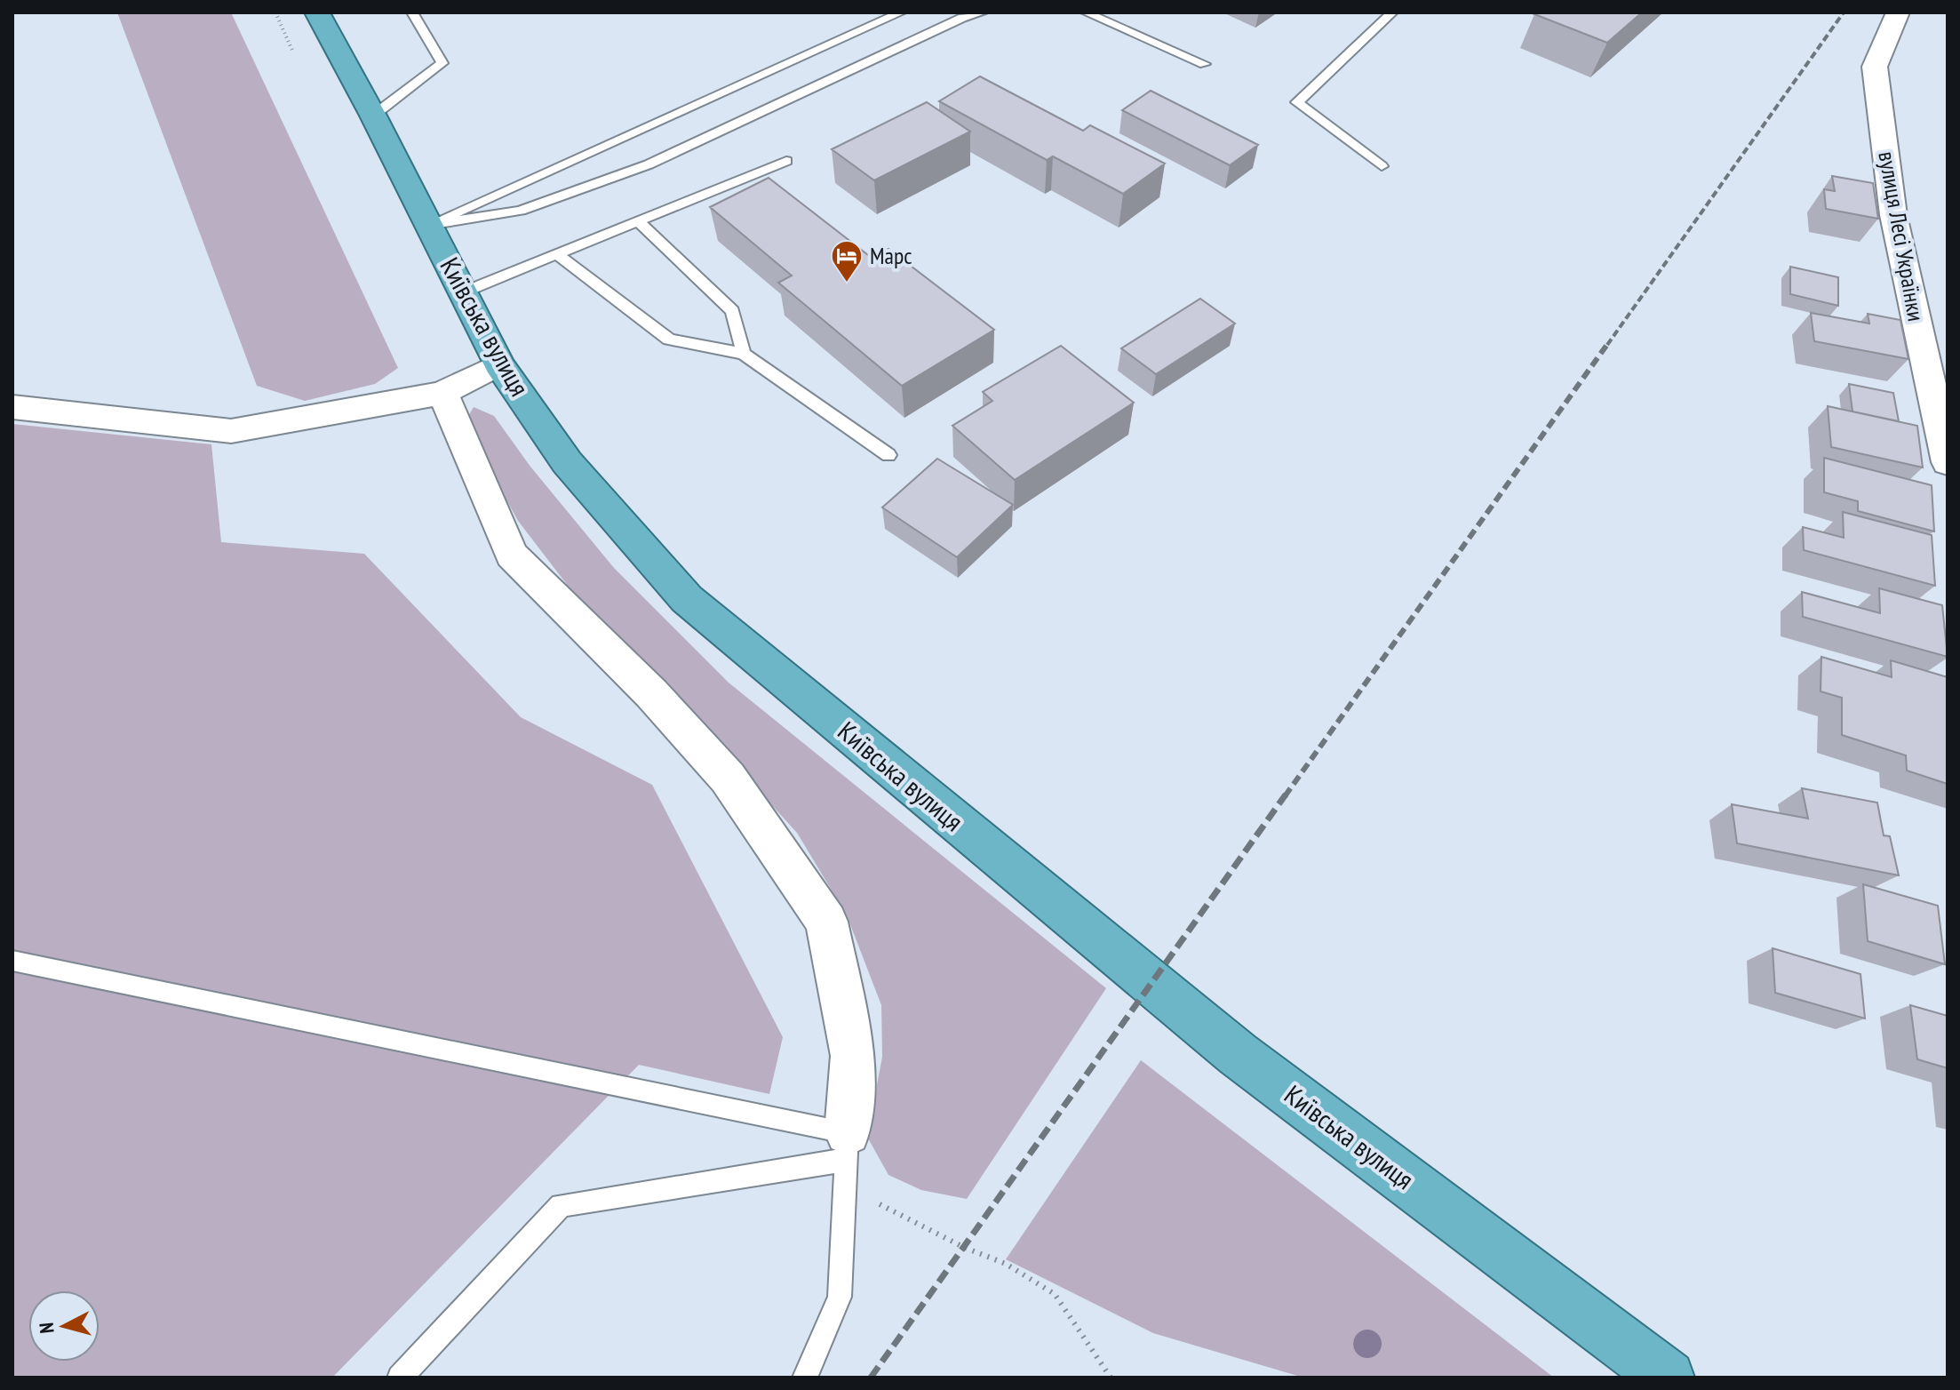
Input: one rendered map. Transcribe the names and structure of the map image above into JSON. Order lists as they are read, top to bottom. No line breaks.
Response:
{"streets":{"highway":["Київська вулиця"],"street":["вулиця Лесі Українки"]},"places":{"hotel":["Марс"]},"north":"left"}
